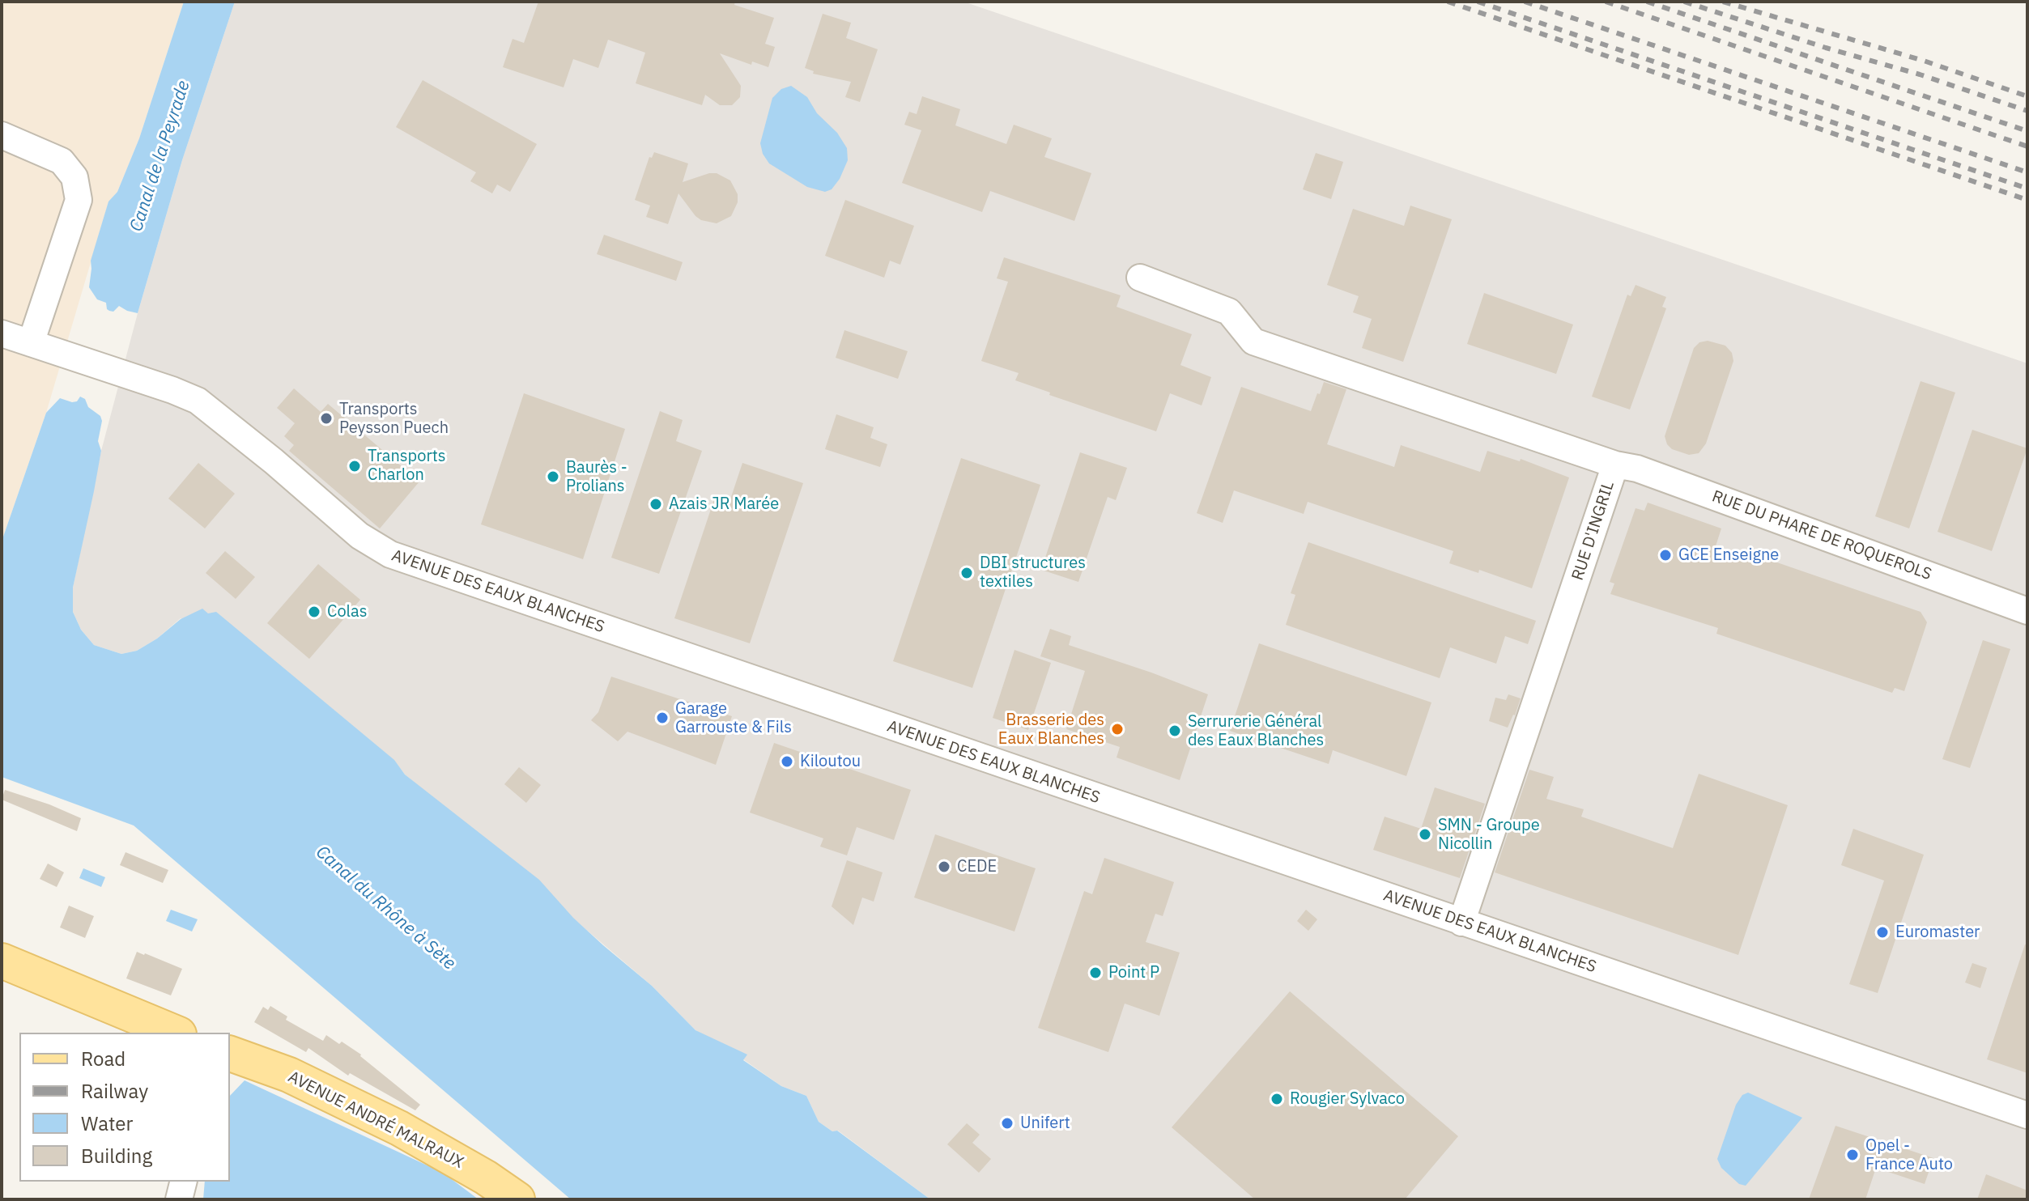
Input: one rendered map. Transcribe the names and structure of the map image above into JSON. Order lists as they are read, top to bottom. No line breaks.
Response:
{"streets":{"main road":["AVENUE ANDRÉ MALRAUX"],"street":["RUE D'INGRIL","RUE DU PHARE DE ROQUEROLS","AVENUE DES EAUX BLANCHES"]},"crossings":[["RUE D'INGRIL","RUE DU PHARE DE ROQUEROLS"],["RUE D'INGRIL","AVENUE DES EAUX BLANCHES"]],"water":["Canal de la Peyrade","Canal du Rhône à Sète"],"places":["Transports Peysson Puech","Transports Charlon","Baurès - Prolians","Azais JR Marée","GCE Enseigne","DBI structures textiles","Colas","Garage Garrouste & Fils","Brasserie des Eaux Blanches","Serrurerie Général des Eaux Blanches","Kiloutou","SMN - Groupe Nicollin","CEDE","Euromaster","Point P","Rougier Sylvaco","Unifert","Opel - France Auto"],"legend":["Road","Railway","Water","Building"]}
